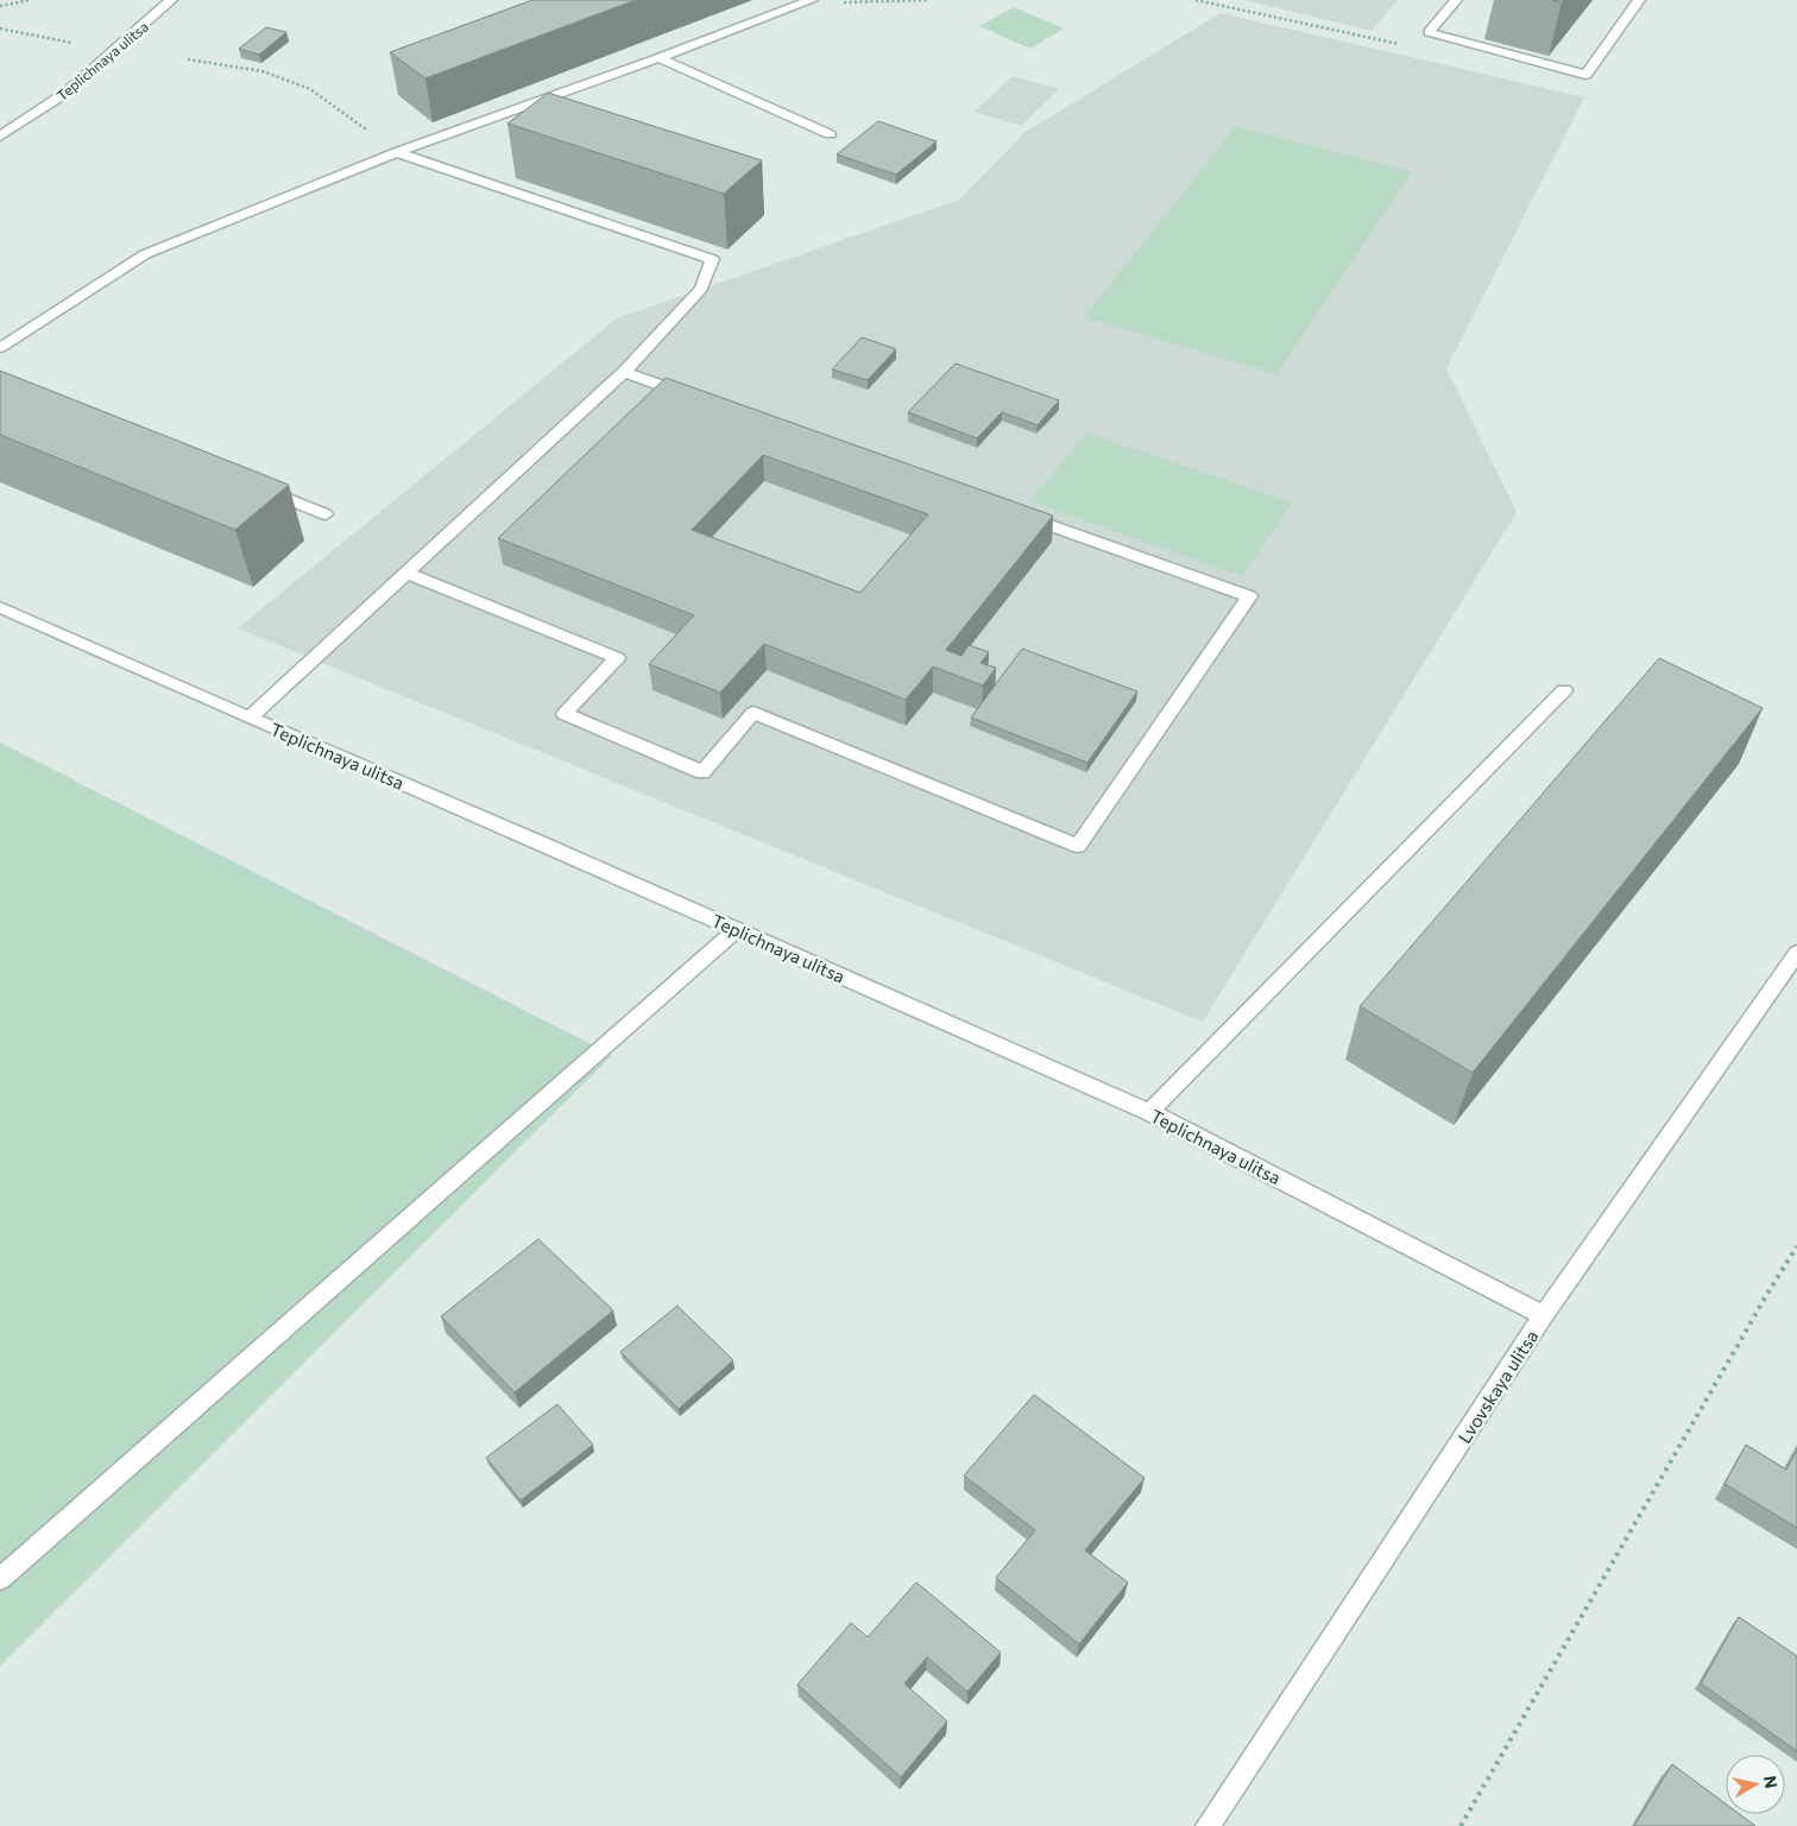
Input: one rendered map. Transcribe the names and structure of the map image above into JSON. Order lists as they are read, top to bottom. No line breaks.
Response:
{"streets":{"street":["Teplichnaya ulitsa","Lvovskaya ulitsa"]},"crossings":[["Teplichnaya ulitsa","Lvovskaya ulitsa"]],"north":"right"}
